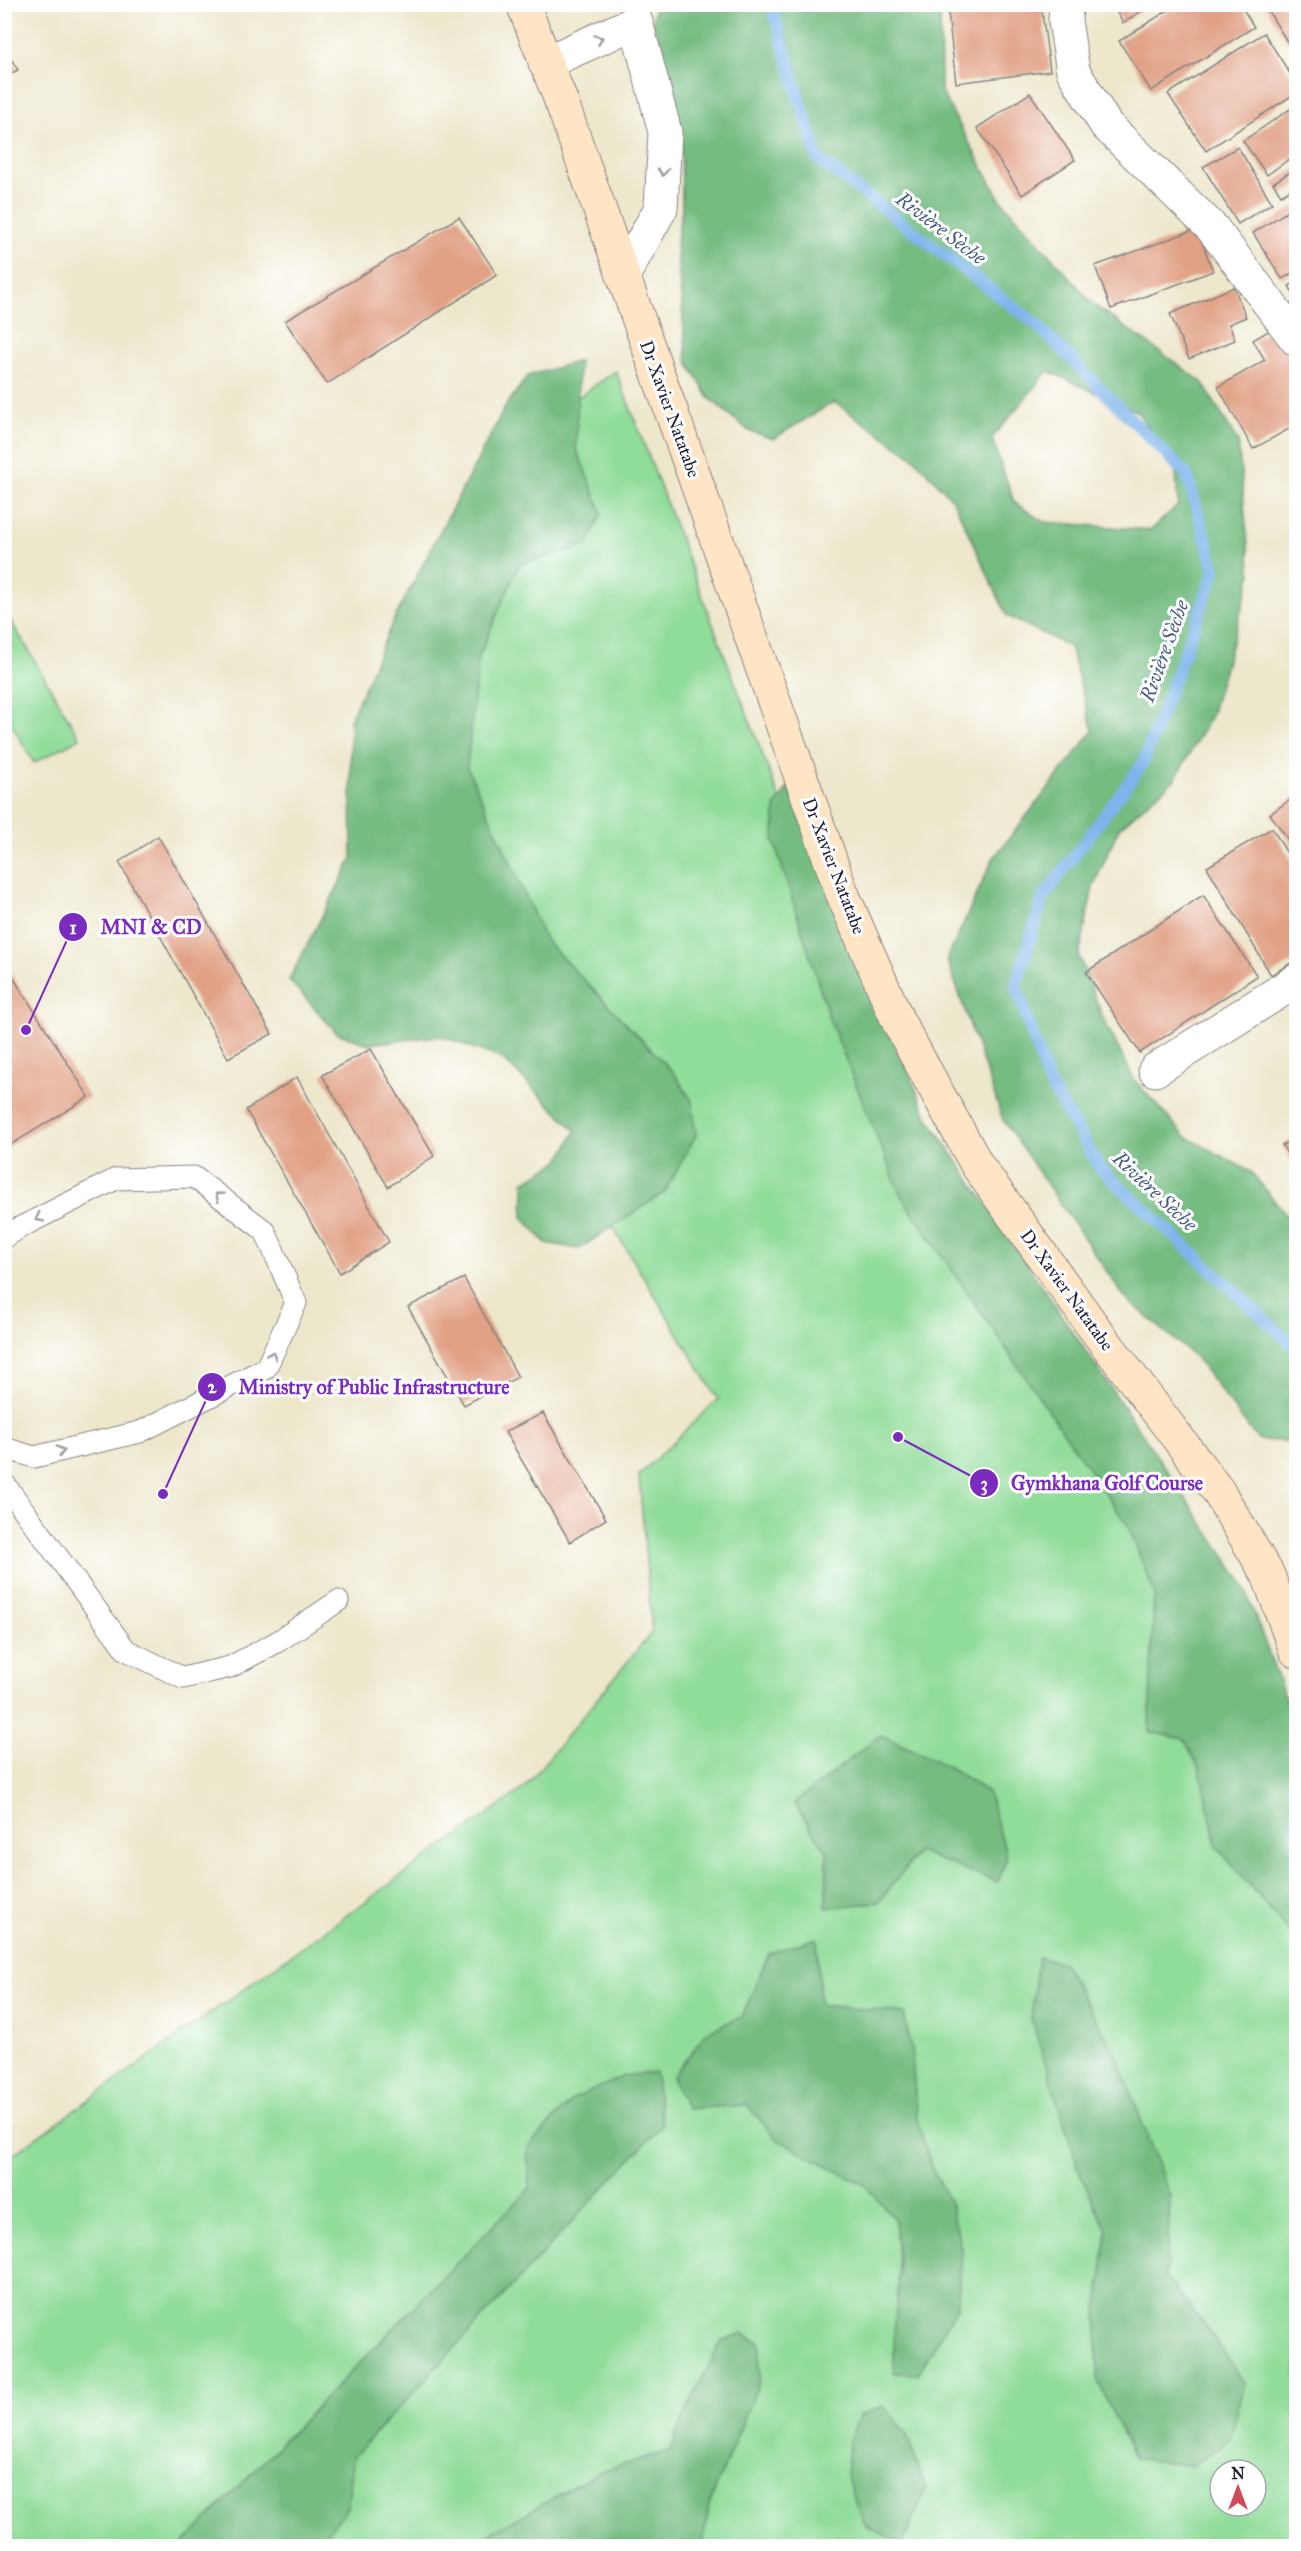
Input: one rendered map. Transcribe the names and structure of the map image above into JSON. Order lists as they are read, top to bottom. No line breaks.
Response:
{"streets":{"main road":["Dr Xavier Natatabe"]},"water":["Rivière Sèche"],"places":["MNI & CD","Gymkhana Golf Course","Ministry of Public Infrastructure"],"north":"top"}
